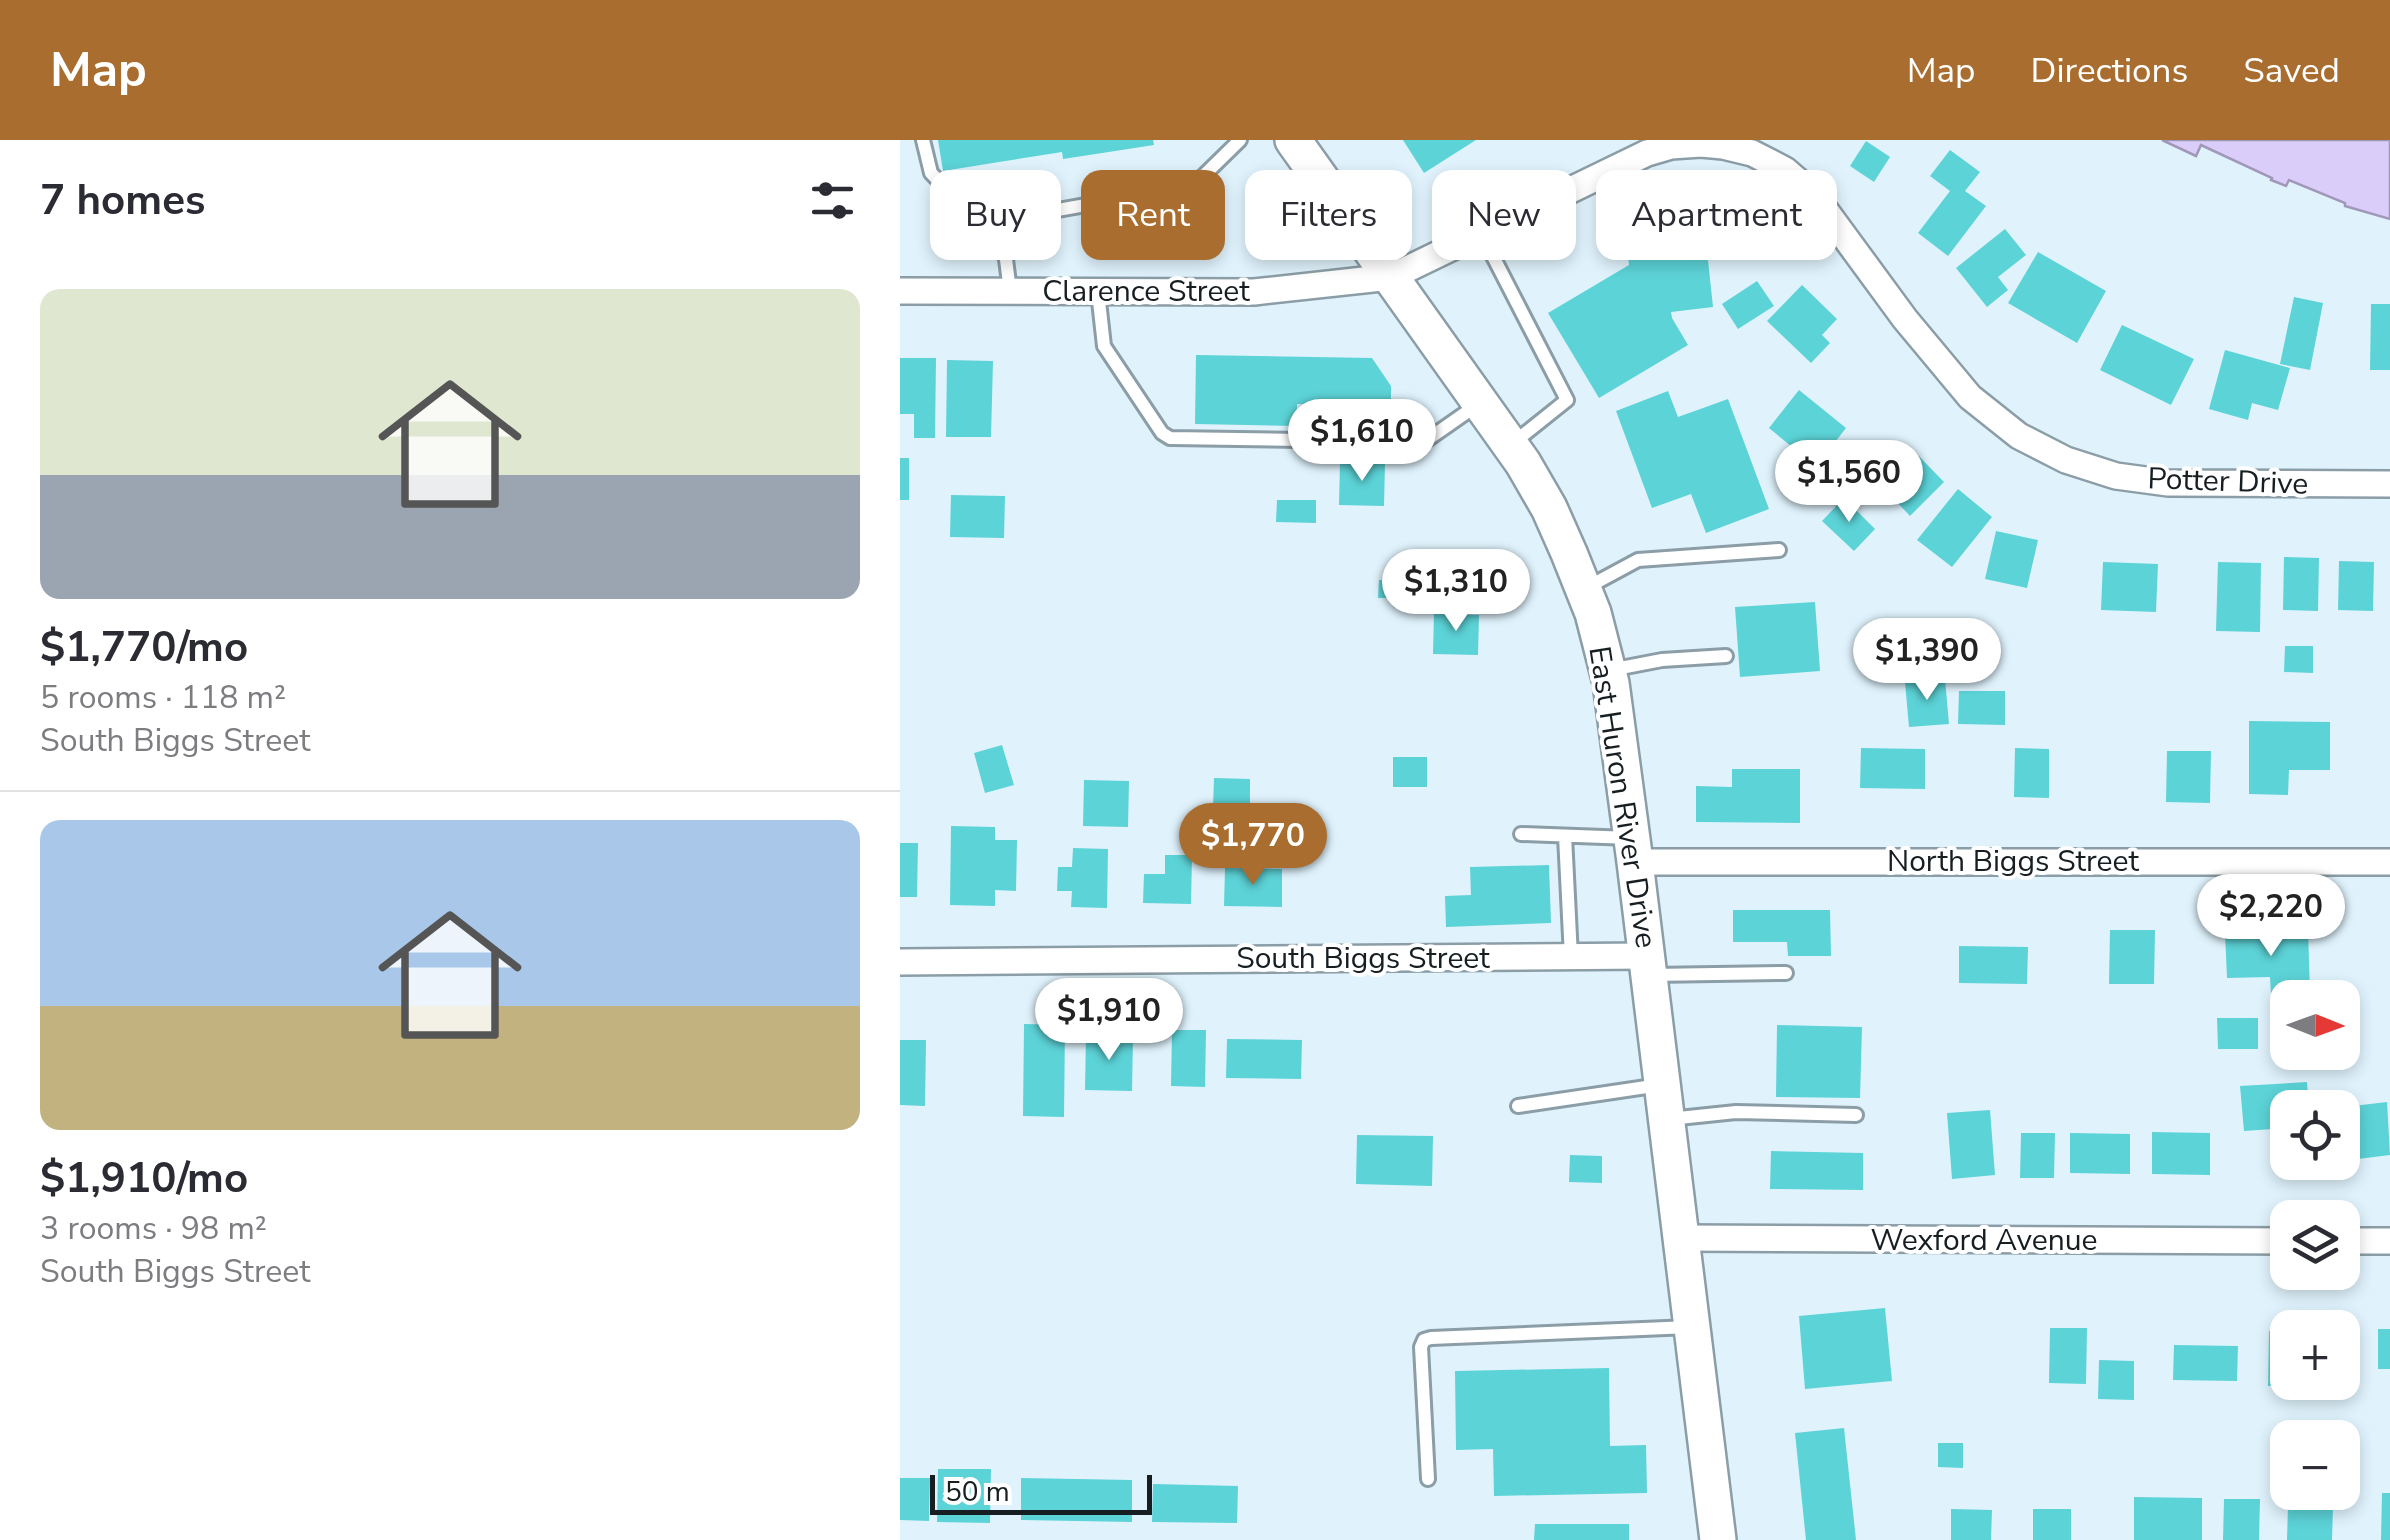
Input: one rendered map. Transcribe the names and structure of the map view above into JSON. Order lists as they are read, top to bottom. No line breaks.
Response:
{"streets":{"main road":["East Huron River Drive"],"street":["Clarence Street","Potter Drive","North Biggs Street","South Biggs Street","Wexford Avenue"]},"crossings":[["Clarence Street","Potter Drive"],["Clarence Street","East Huron River Drive"],["Potter Drive","East Huron River Drive"],["East Huron River Drive","North Biggs Street"],["East Huron River Drive","South Biggs Street"],["East Huron River Drive","Wexford Avenue"]],"scale_bar":"50 m","north":"right","page":{"header":"Map","nav":["Map","Directions","Saved"],"heading":"7 homes","chip":["Buy","Rent","Filters","New","Apartment"],"list":[{"name":"$1,770/mo","note":"5 rooms · 118 m² · South Biggs Street"},{"name":"$1,910/mo","note":"3 rooms · 98 m² · South Biggs Street"}],"price":["$1,610","$1,560","$1,310","$1,390","$1,770","$2,220","$1,910"],"map_buttons":["+","−"],"scale":"50 m"}}
